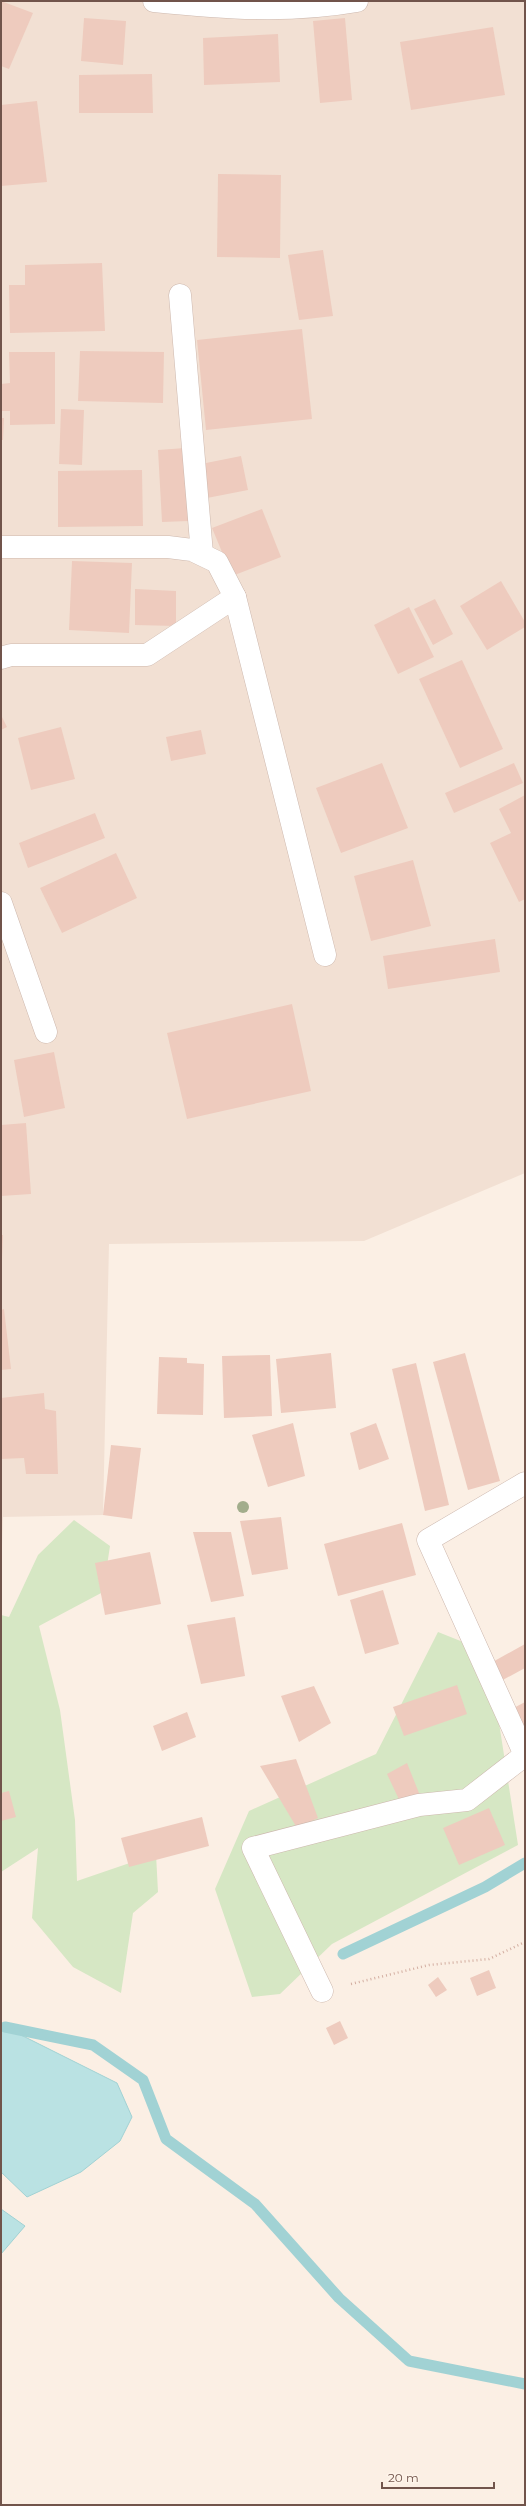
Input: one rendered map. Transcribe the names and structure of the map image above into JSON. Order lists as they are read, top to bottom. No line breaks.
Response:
{"scale_bar":"20 m"}
